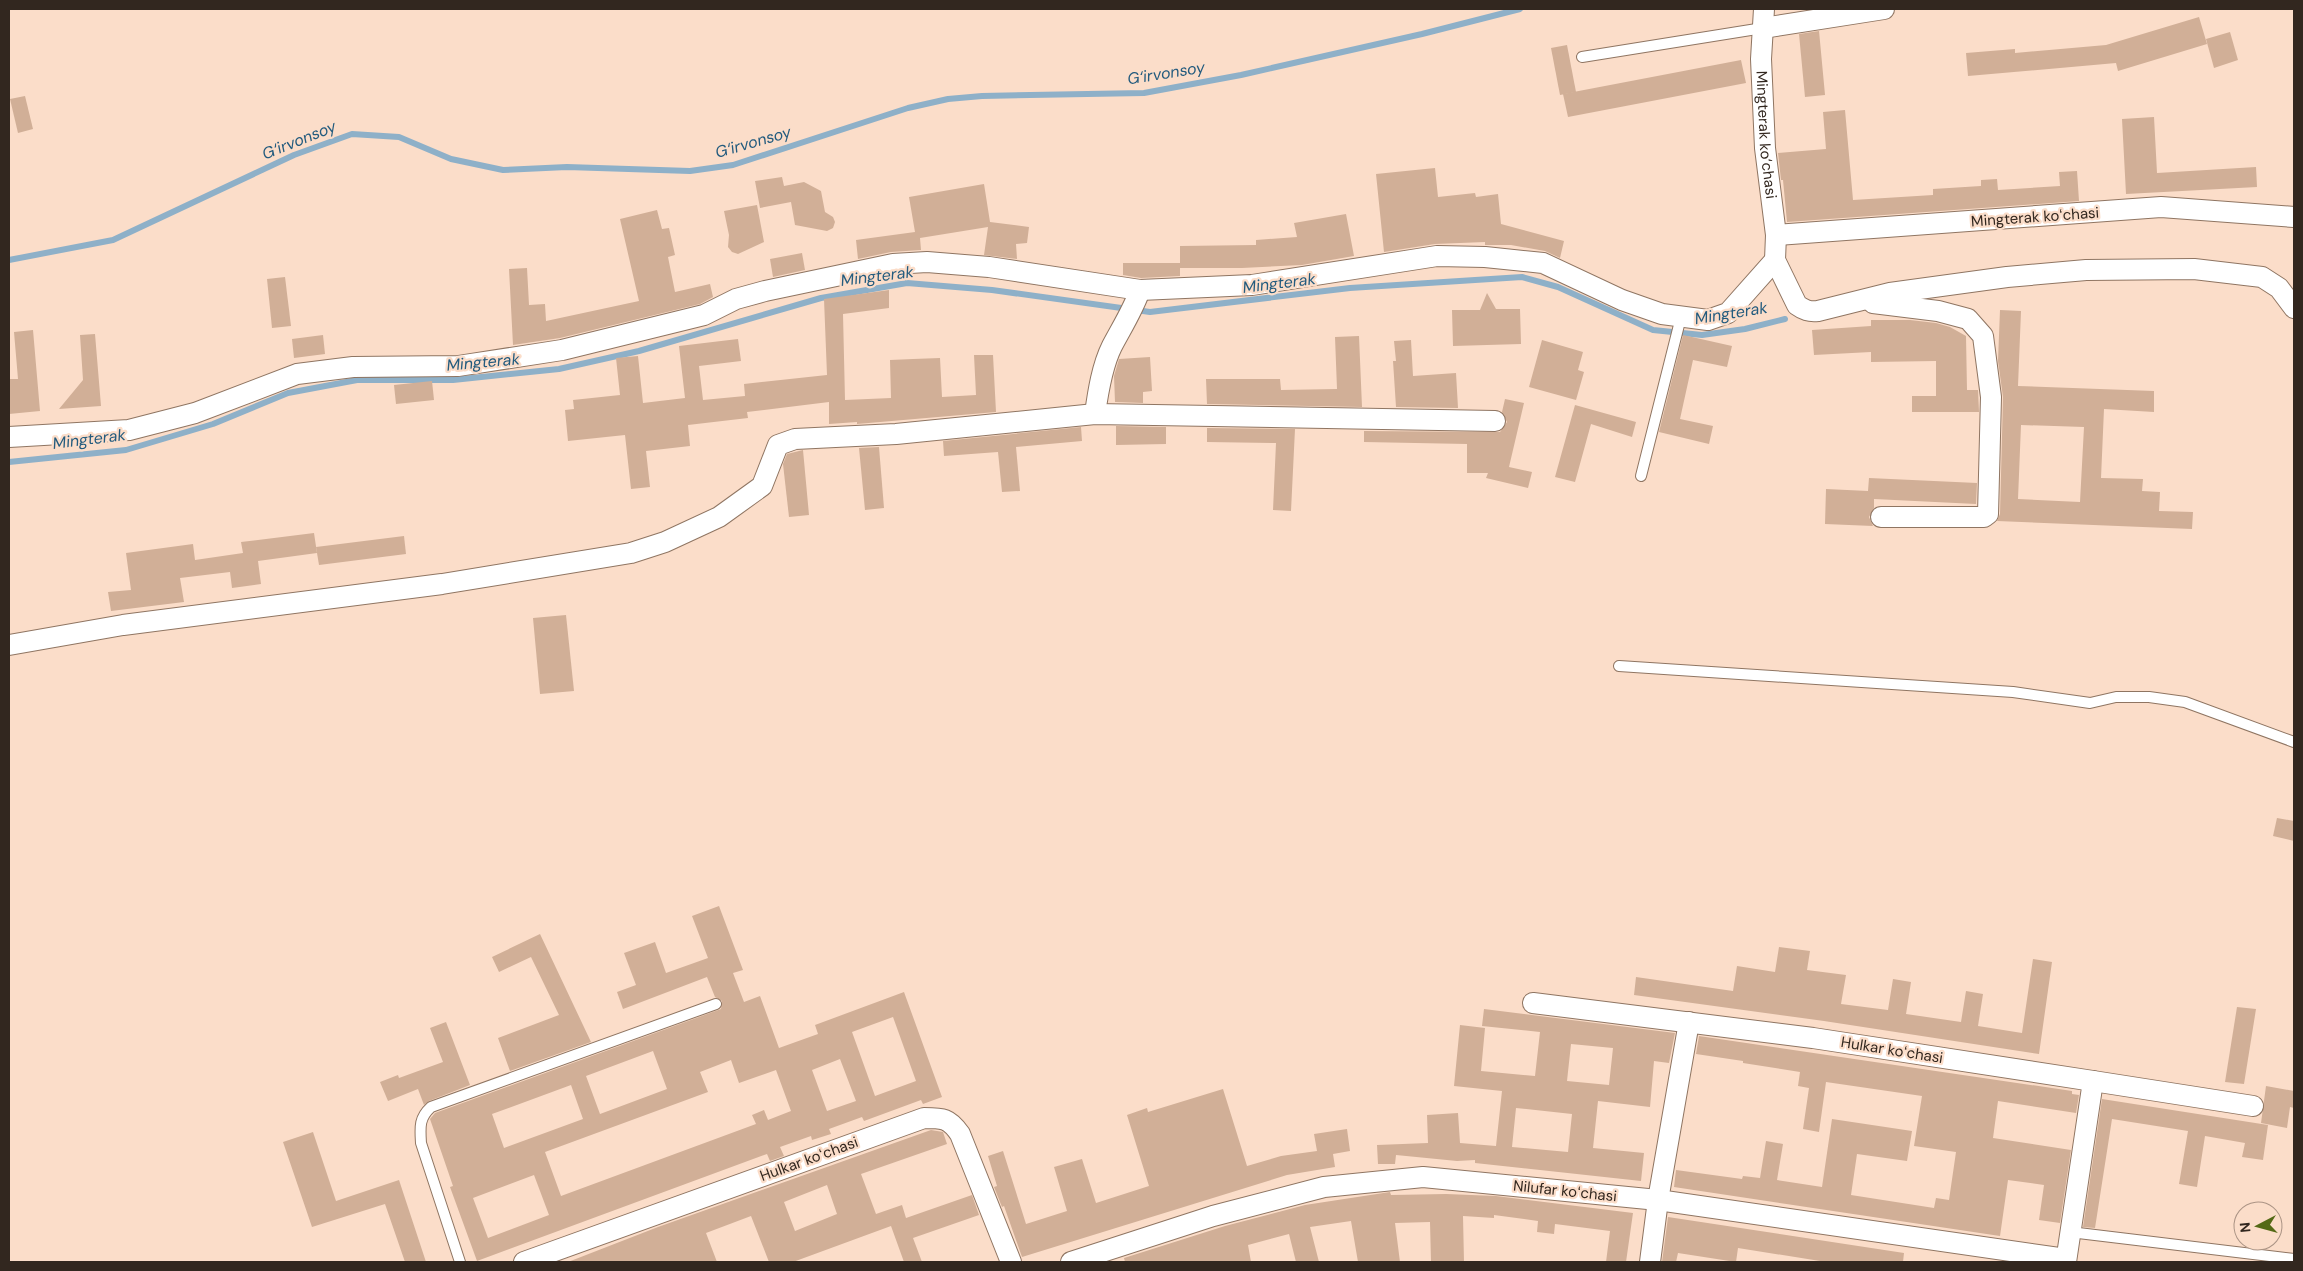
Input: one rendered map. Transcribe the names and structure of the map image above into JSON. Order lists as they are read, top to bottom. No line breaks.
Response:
{"streets":{"street":["Mingterak ko‘chasi","Mingterak koʻchasi","Hulkar koʻchasi","Nilufar koʻchasi"]},"crossings":[["Mingterak ko‘chasi","Mingterak koʻchasi"]],"water":["G‘irvonsoy","Mingterak"],"north":"left"}
